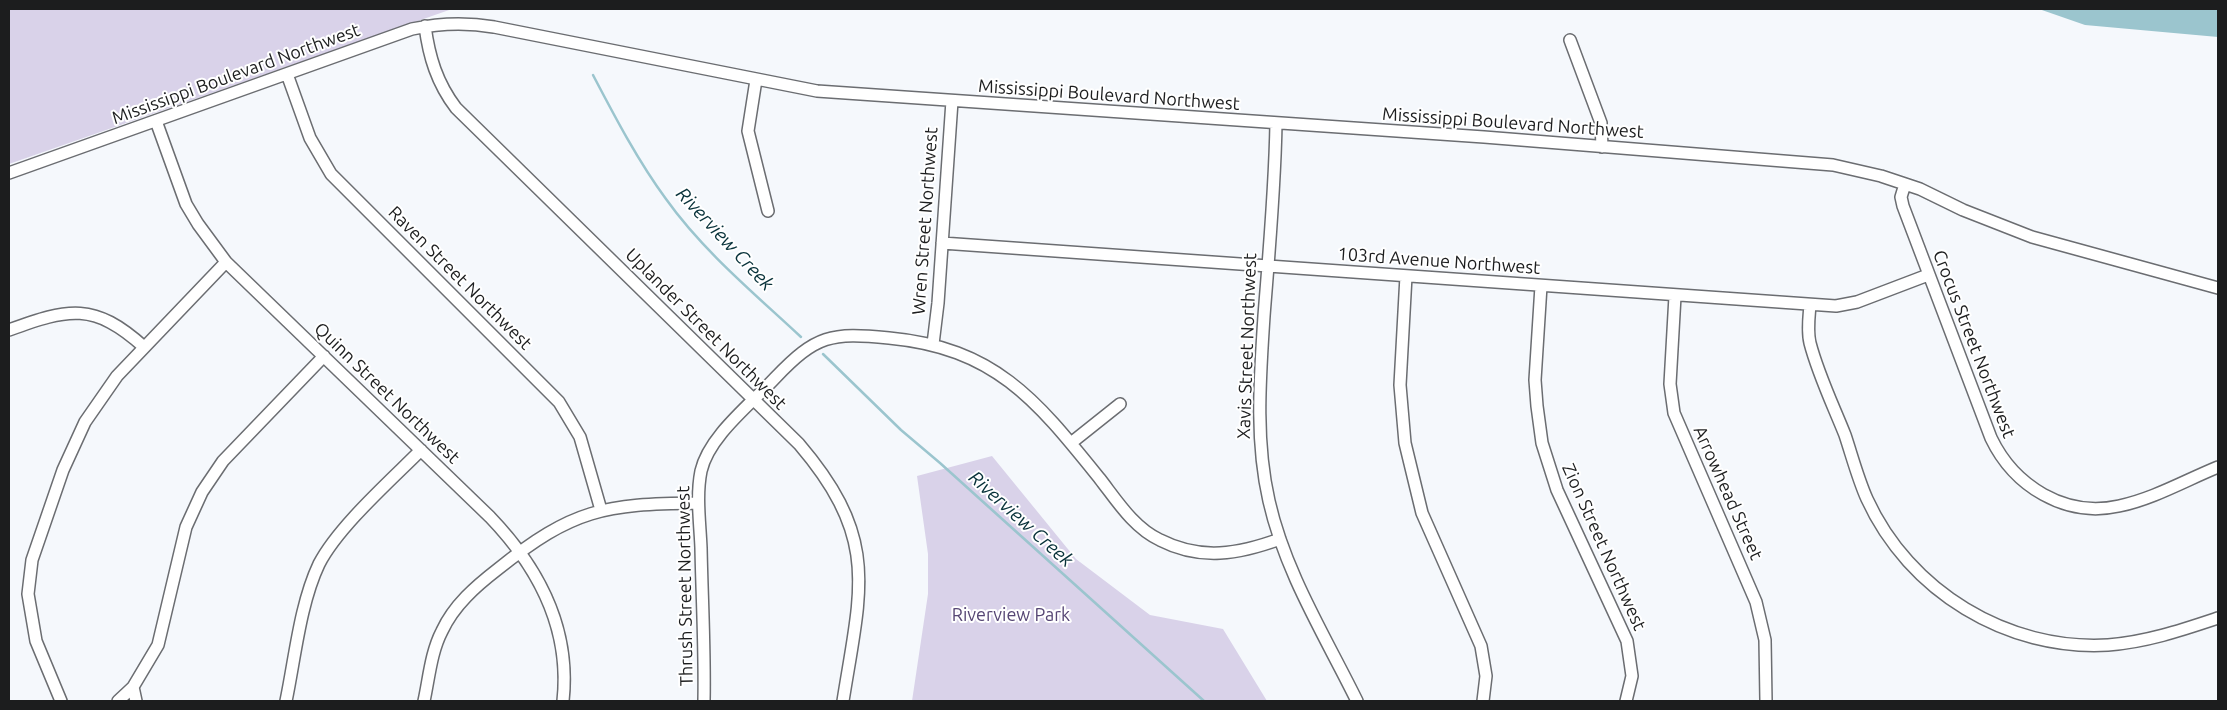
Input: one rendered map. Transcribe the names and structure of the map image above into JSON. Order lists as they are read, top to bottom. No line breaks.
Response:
{"streets":{"street":["Mississippi Boulevard Northwest","Wren Street Northwest","103rd Avenue Northwest","Raven Street Northwest","Uplander Street Northwest","Crocus Street Northwest","Xavis Street Northwest","Quinn Street Northwest","Arrowhead Street","Zion Street Northwest","Thrush Street Northwest"]},"crossings":[["Mississippi Boulevard Northwest","Wren Street Northwest"],["Mississippi Boulevard Northwest","Raven Street Northwest"],["Mississippi Boulevard Northwest","Uplander Street Northwest"],["Mississippi Boulevard Northwest","Crocus Street Northwest"],["Mississippi Boulevard Northwest","Xavis Street Northwest"],["Mississippi Boulevard Northwest","Quinn Street Northwest"],["Wren Street Northwest","103rd Avenue Northwest"],["Wren Street Northwest","Thrush Street Northwest"],["103rd Avenue Northwest","Crocus Street Northwest"],["103rd Avenue Northwest","Xavis Street Northwest"],["103rd Avenue Northwest","Arrowhead Street"],["103rd Avenue Northwest","Zion Street Northwest"],["Uplander Street Northwest","Thrush Street Northwest"],["Xavis Street Northwest","Thrush Street Northwest"]],"water":["Riverview Creek"],"parks":["Riverview Park"]}
